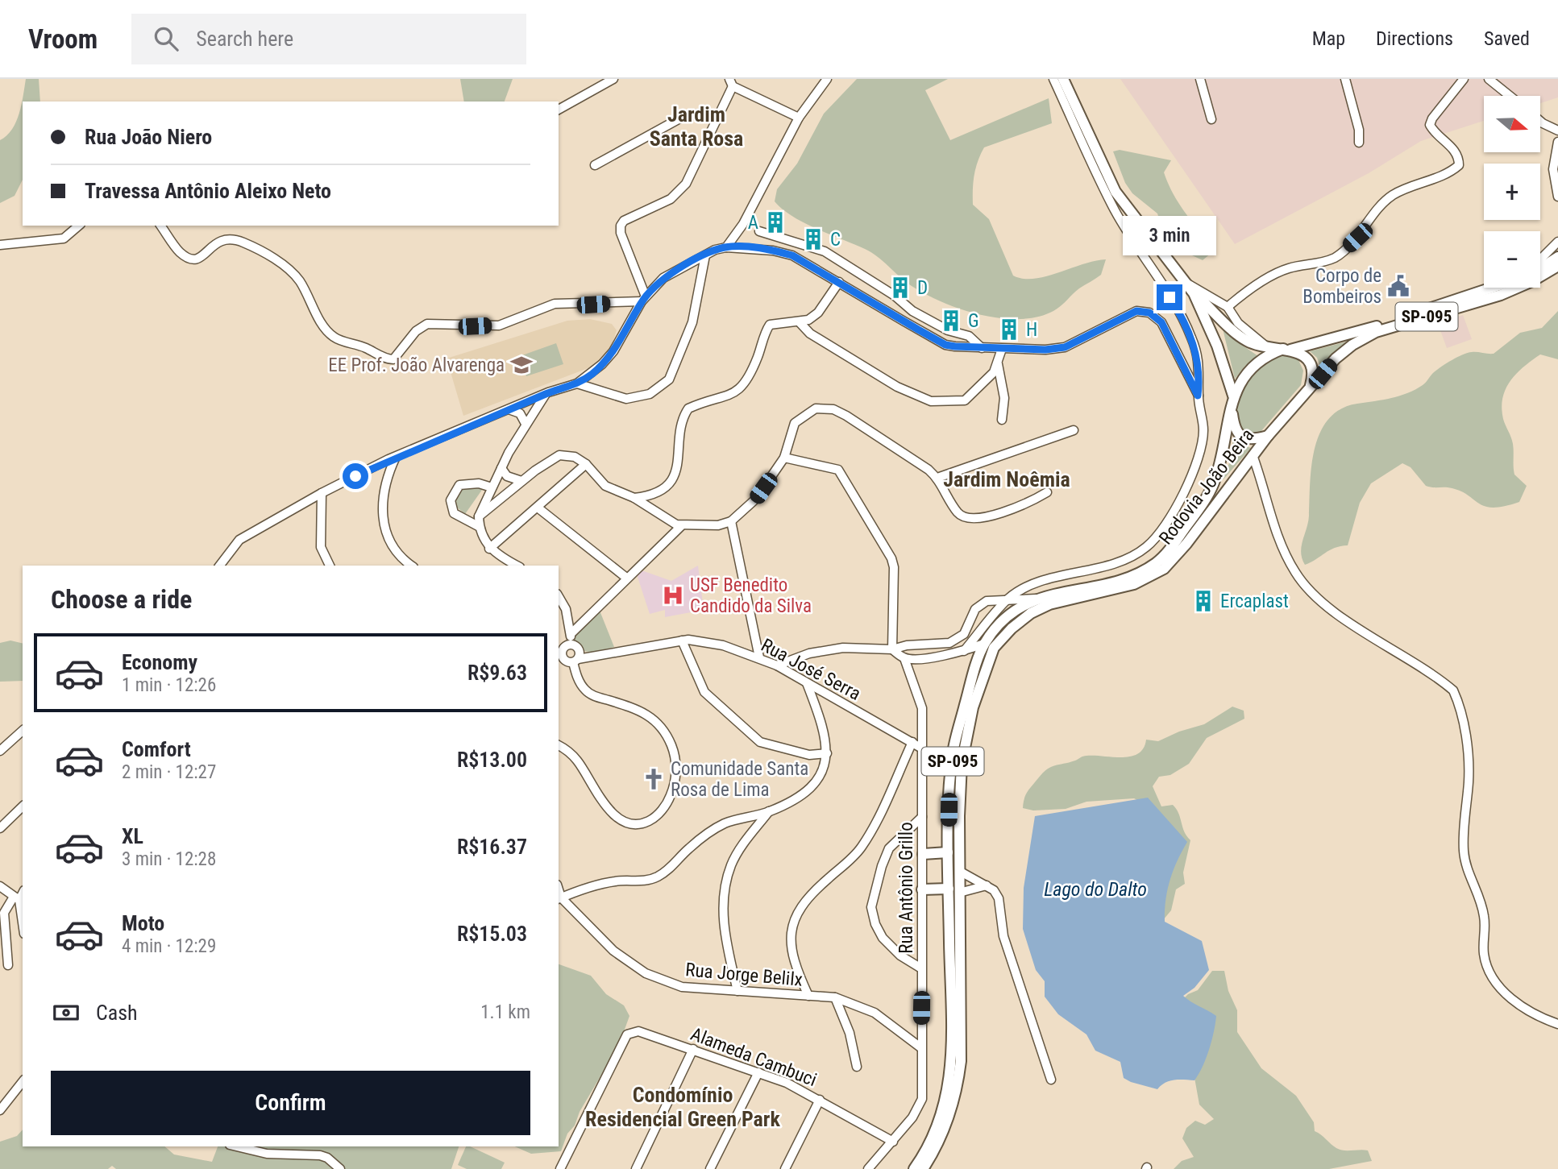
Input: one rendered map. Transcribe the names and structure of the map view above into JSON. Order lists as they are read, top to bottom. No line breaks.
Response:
{"streets":{"main road":["SP-095","Rodovia João Beira"],"street":["Rua José Serra","Rua Antônio Grillo","Rua Jorge Belilx","Alameda Cambuci"]},"crossings":[["SP-095","Rodovia João Beira"],["Rua José Serra","Rua Antônio Grillo"],["Rua Antônio Grillo","Rua Jorge Belilx"],["Rua Antônio Grillo","Alameda Cambuci"]],"districts":["Jardim Santa Rosa","Jardim Noêmia","Condomínio Residencial Green Park"],"water":["Lago do Dalto"],"places":{"building":["A","C","D","G","H","Ercaplast"],"public building":["Corpo de Bombeiros"],"school or university":["EE Prof. João Alvarenga"],"hospital":["USF Benedito Candido da Silva"],"church":["Comunidade Santa Rosa de Lima"]},"north":"right","page":{"header":"Vroom","search":"Search here","nav":["Map","Directions","Saved"],"map_buttons":["+","−"],"banner":["Rua João Niero","Travessa Antônio Aleixo Neto"],"bubble":"3 min","heading":"Choose a ride","list":[{"name":"Economy","note":"1 min · 12:26","value":"R$9.63"},{"name":"Comfort","note":"2 min · 12:27","value":"R$13.00"},{"name":"XL","note":"3 min · 12:28","value":"R$16.37"},{"name":"Moto","note":"4 min · 12:29","value":"R$15.03"}],"pay":["Cash","1.1 km"],"buttons":"Confirm"}}
